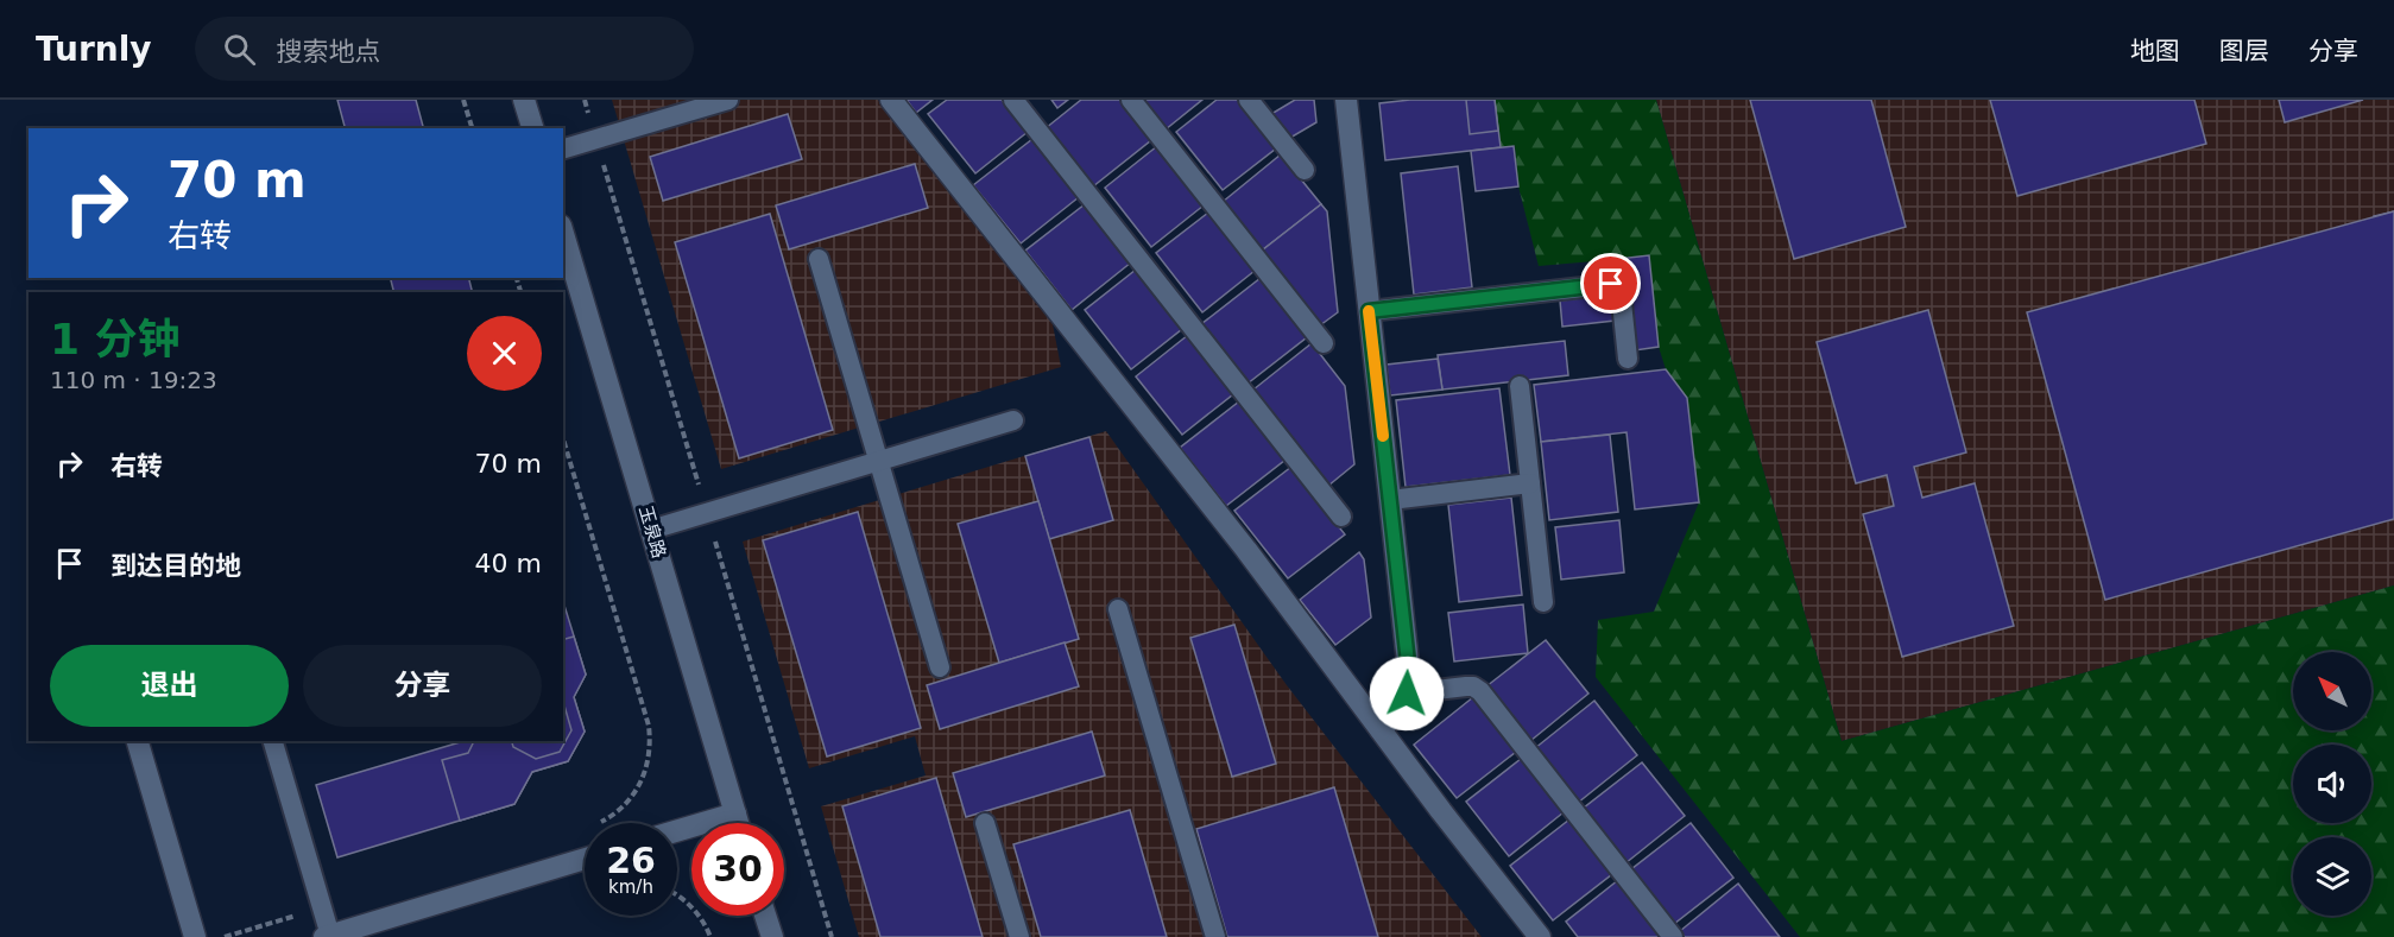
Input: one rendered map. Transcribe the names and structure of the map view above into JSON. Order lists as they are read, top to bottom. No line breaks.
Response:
{"streets":{"street":["玉泉路"]},"north":"top left","page":{"header":"Turnly","search":"搜索地点","nav":["地图","图层","分享"],"turn":["70 m","右转"],"heading":["1 分钟","110 m · 19:23"],"list":[{"name":"右转","value":"70 m"},{"name":"到达目的地","value":"40 m"}],"buttons":["退出","分享"],"speed":"26 km/h","limit":"30"}}
